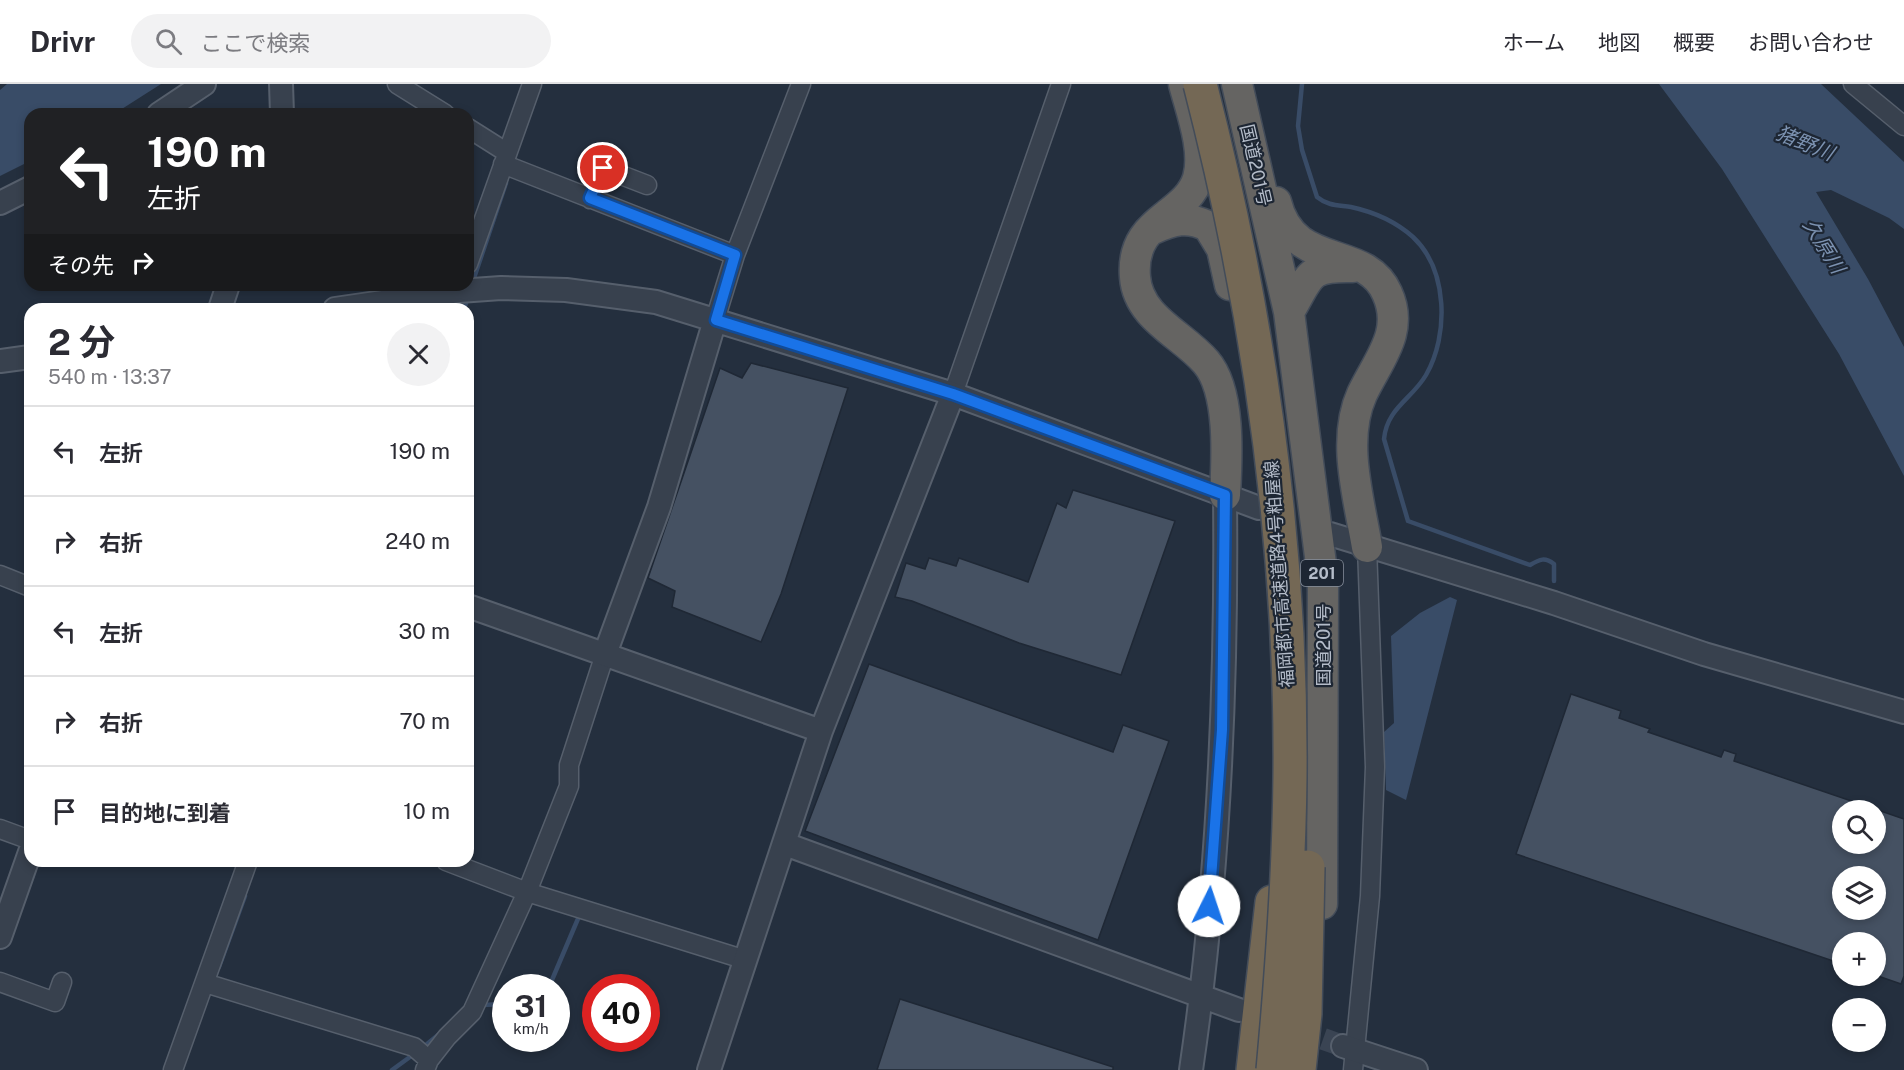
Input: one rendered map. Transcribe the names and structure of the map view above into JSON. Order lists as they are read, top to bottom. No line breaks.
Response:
{"streets":{"highway":["国道201号","201","福岡都市高速道路4号粕屋線"]},"crossings":[["201","福岡都市高速道路4号粕屋線"]],"water":["猪野川","久原川"],"page":{"header":"Drivr","search":"ここで検索","nav":["ホーム","地図","概要","お問い合わせ"],"turn":["190 m","左折"],"then":"その先","heading":["2 分","540 m · 13:37"],"list":[{"name":"左折","value":"190 m"},{"name":"右折","value":"240 m"},{"name":"左折","value":"30 m"},{"name":"右折","value":"70 m"},{"name":"目的地に到着","value":"10 m"}],"map_buttons":["+","−"],"speed":"31 km/h","limit":"40"}}
